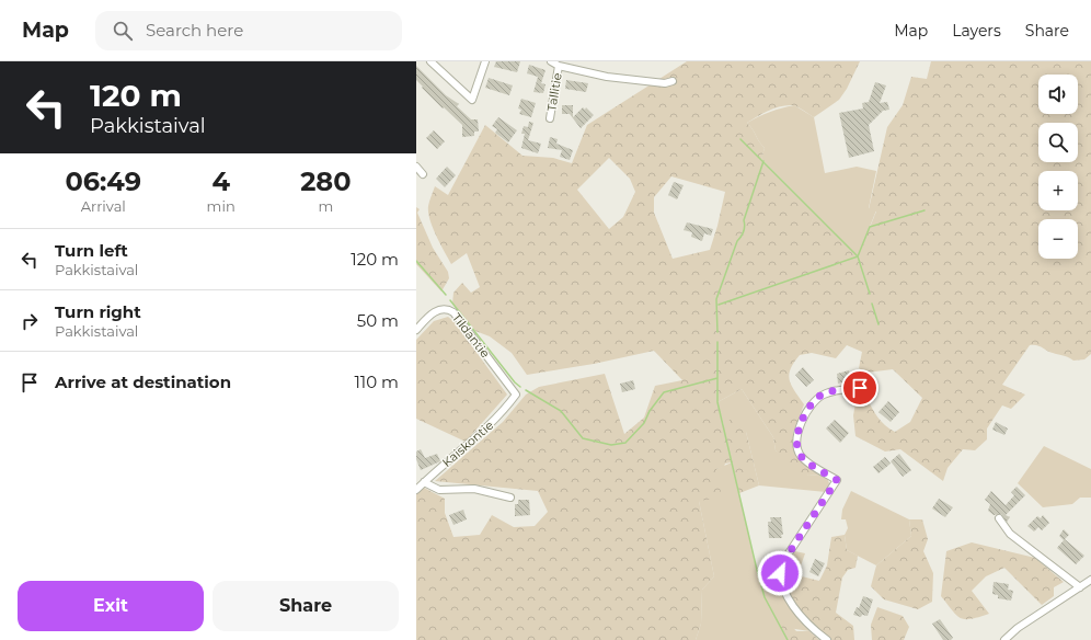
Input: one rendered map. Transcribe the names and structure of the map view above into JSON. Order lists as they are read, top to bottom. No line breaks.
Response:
{"streets":{"street":["Tallitie","Tildantie","Kaiskontie"]},"crossings":[["Tildantie","Kaiskontie"]],"page":{"header":"Map","search":"Search here","nav":["Map","Layers","Share"],"turn":["120 m","Pakkistaival"],"map_buttons":["+","−"],"eta":["06:49","Arrival","4","min","280","m"],"list":[{"name":"Turn left","note":"Pakkistaival","value":"120 m"},{"name":"Turn right","note":"Pakkistaival","value":"50 m"},{"name":"Arrive at destination","value":"110 m"}],"buttons":["Exit","Share"]}}
